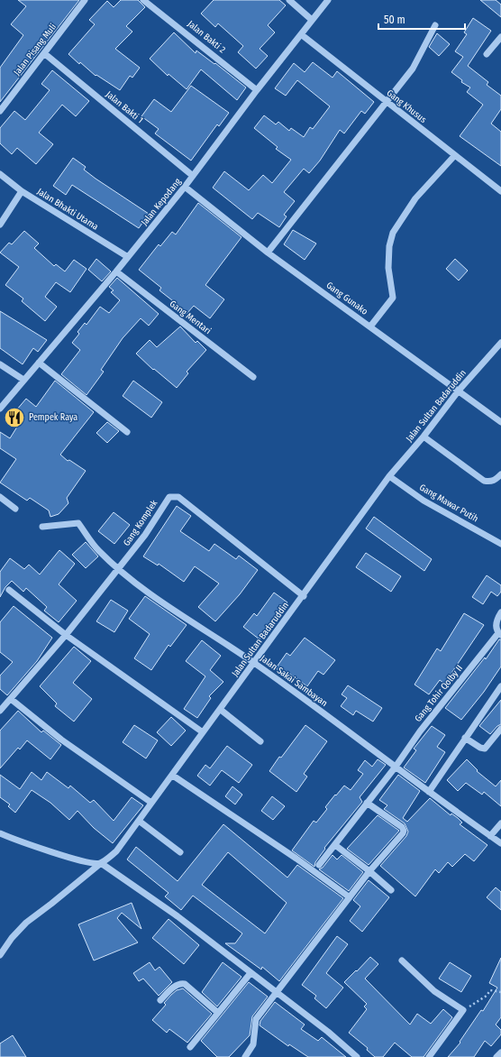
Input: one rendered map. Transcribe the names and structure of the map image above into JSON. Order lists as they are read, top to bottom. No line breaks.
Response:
{"streets":{"street":["Jalan Bakti 2","Jalan Pisang Muli","Gang Khusus","Jalan Bakti 1","Jalan Kepodang","Jalan Bhakti Utama","Gang Gunako","Gang Mentari","Jalan Sultan Badaruddin","Gang Mawar Putih","Gang Komplek","Jalan Sakai Sambayan","Gang Tohir Qolby II"]},"crossings":[["Jalan Bakti 2","Jalan Kepodang"],["Jalan Pisang Muli","Jalan Bakti 1"],["Gang Khusus","Jalan Kepodang"],["Jalan Bakti 1","Jalan Kepodang"],["Jalan Kepodang","Jalan Bhakti Utama"],["Jalan Kepodang","Gang Gunako"],["Jalan Kepodang","Gang Mentari"],["Gang Gunako","Jalan Sultan Badaruddin"],["Jalan Sultan Badaruddin","Gang Mawar Putih"],["Jalan Sultan Badaruddin","Gang Komplek"],["Jalan Sultan Badaruddin","Jalan Sakai Sambayan"],["Gang Komplek","Jalan Sakai Sambayan"],["Jalan Sakai Sambayan","Gang Tohir Qolby II"]],"places":{"restaurant":["Pempek Raya"]},"scale_bar":"50 m"}
